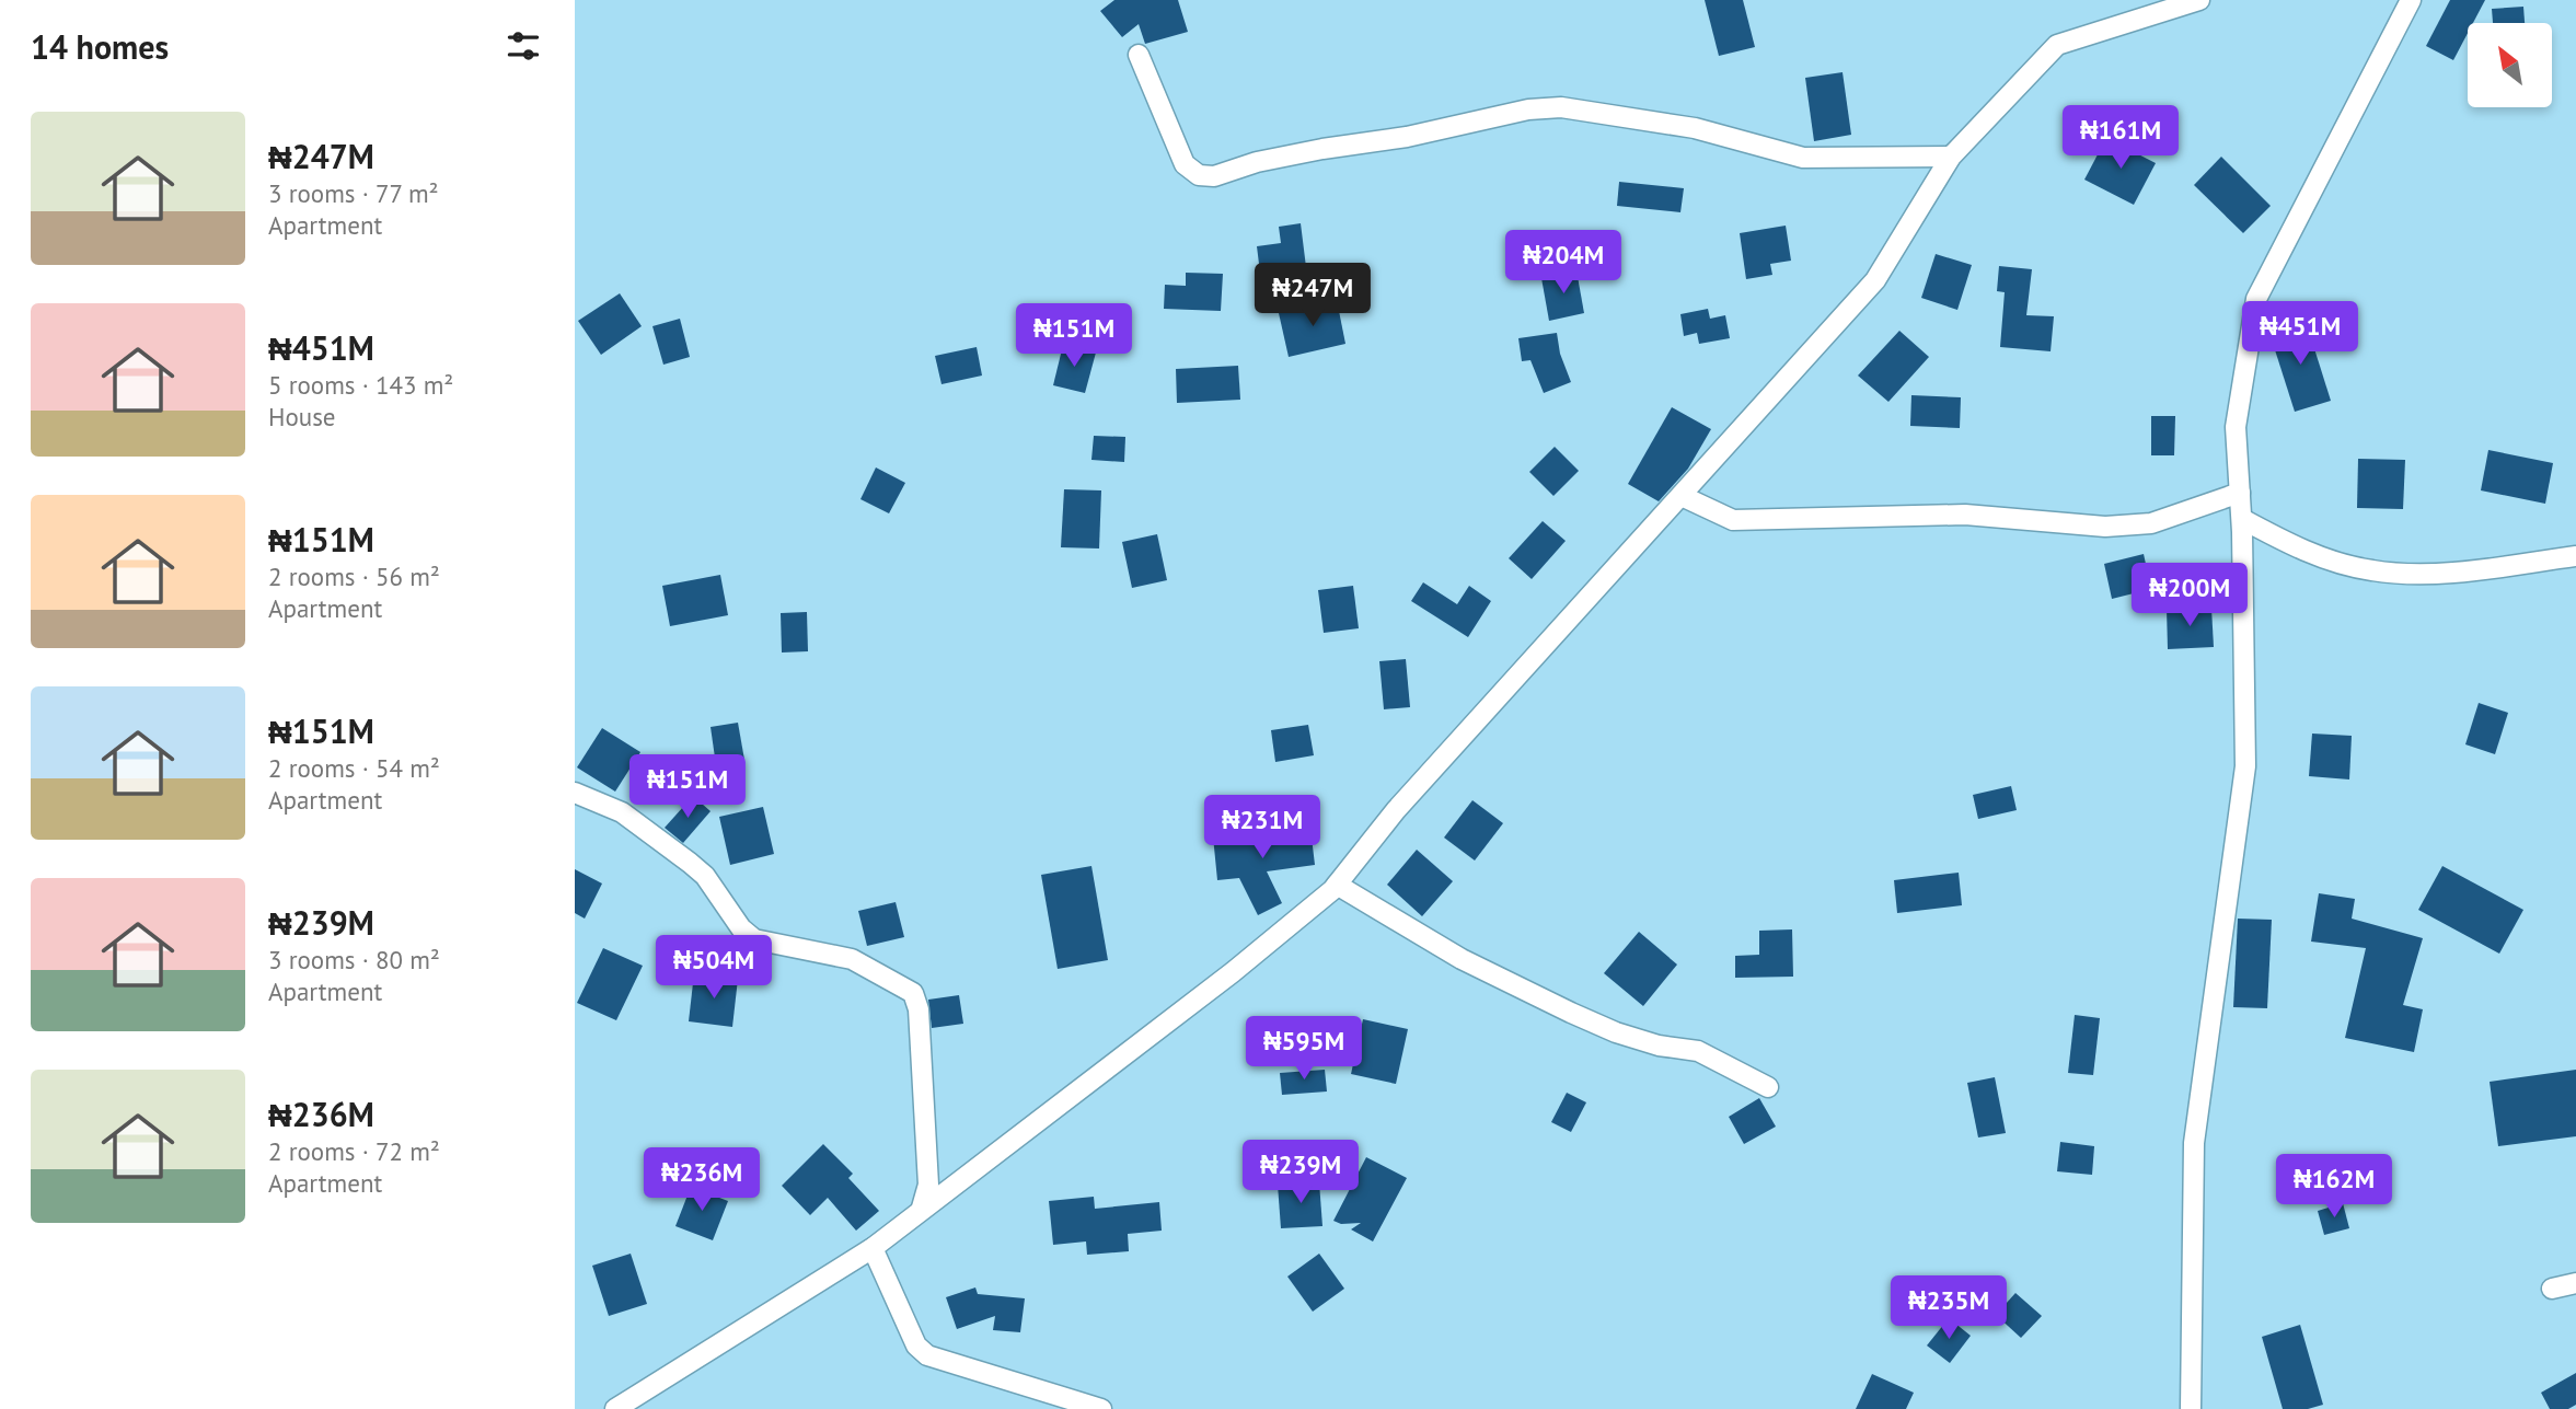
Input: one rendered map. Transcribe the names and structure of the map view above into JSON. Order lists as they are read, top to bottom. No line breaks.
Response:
{"north":"top left","page":{"heading":"14 homes","list":[{"name":"₦247M","note":"3 rooms · 77 m² · Apartment"},{"name":"₦451M","note":"5 rooms · 143 m² · House"},{"name":"₦151M","note":"2 rooms · 56 m² · Apartment"},{"name":"₦151M","note":"2 rooms · 54 m² · Apartment"},{"name":"₦239M","note":"3 rooms · 80 m² · Apartment"},{"name":"₦236M","note":"2 rooms · 72 m² · Apartment"}],"price":["₦161M","₦204M","₦247M","₦451M","₦151M","₦200M","₦151M","₦231M","₦504M","₦595M","₦239M","₦236M","₦162M","₦235M"]}}
